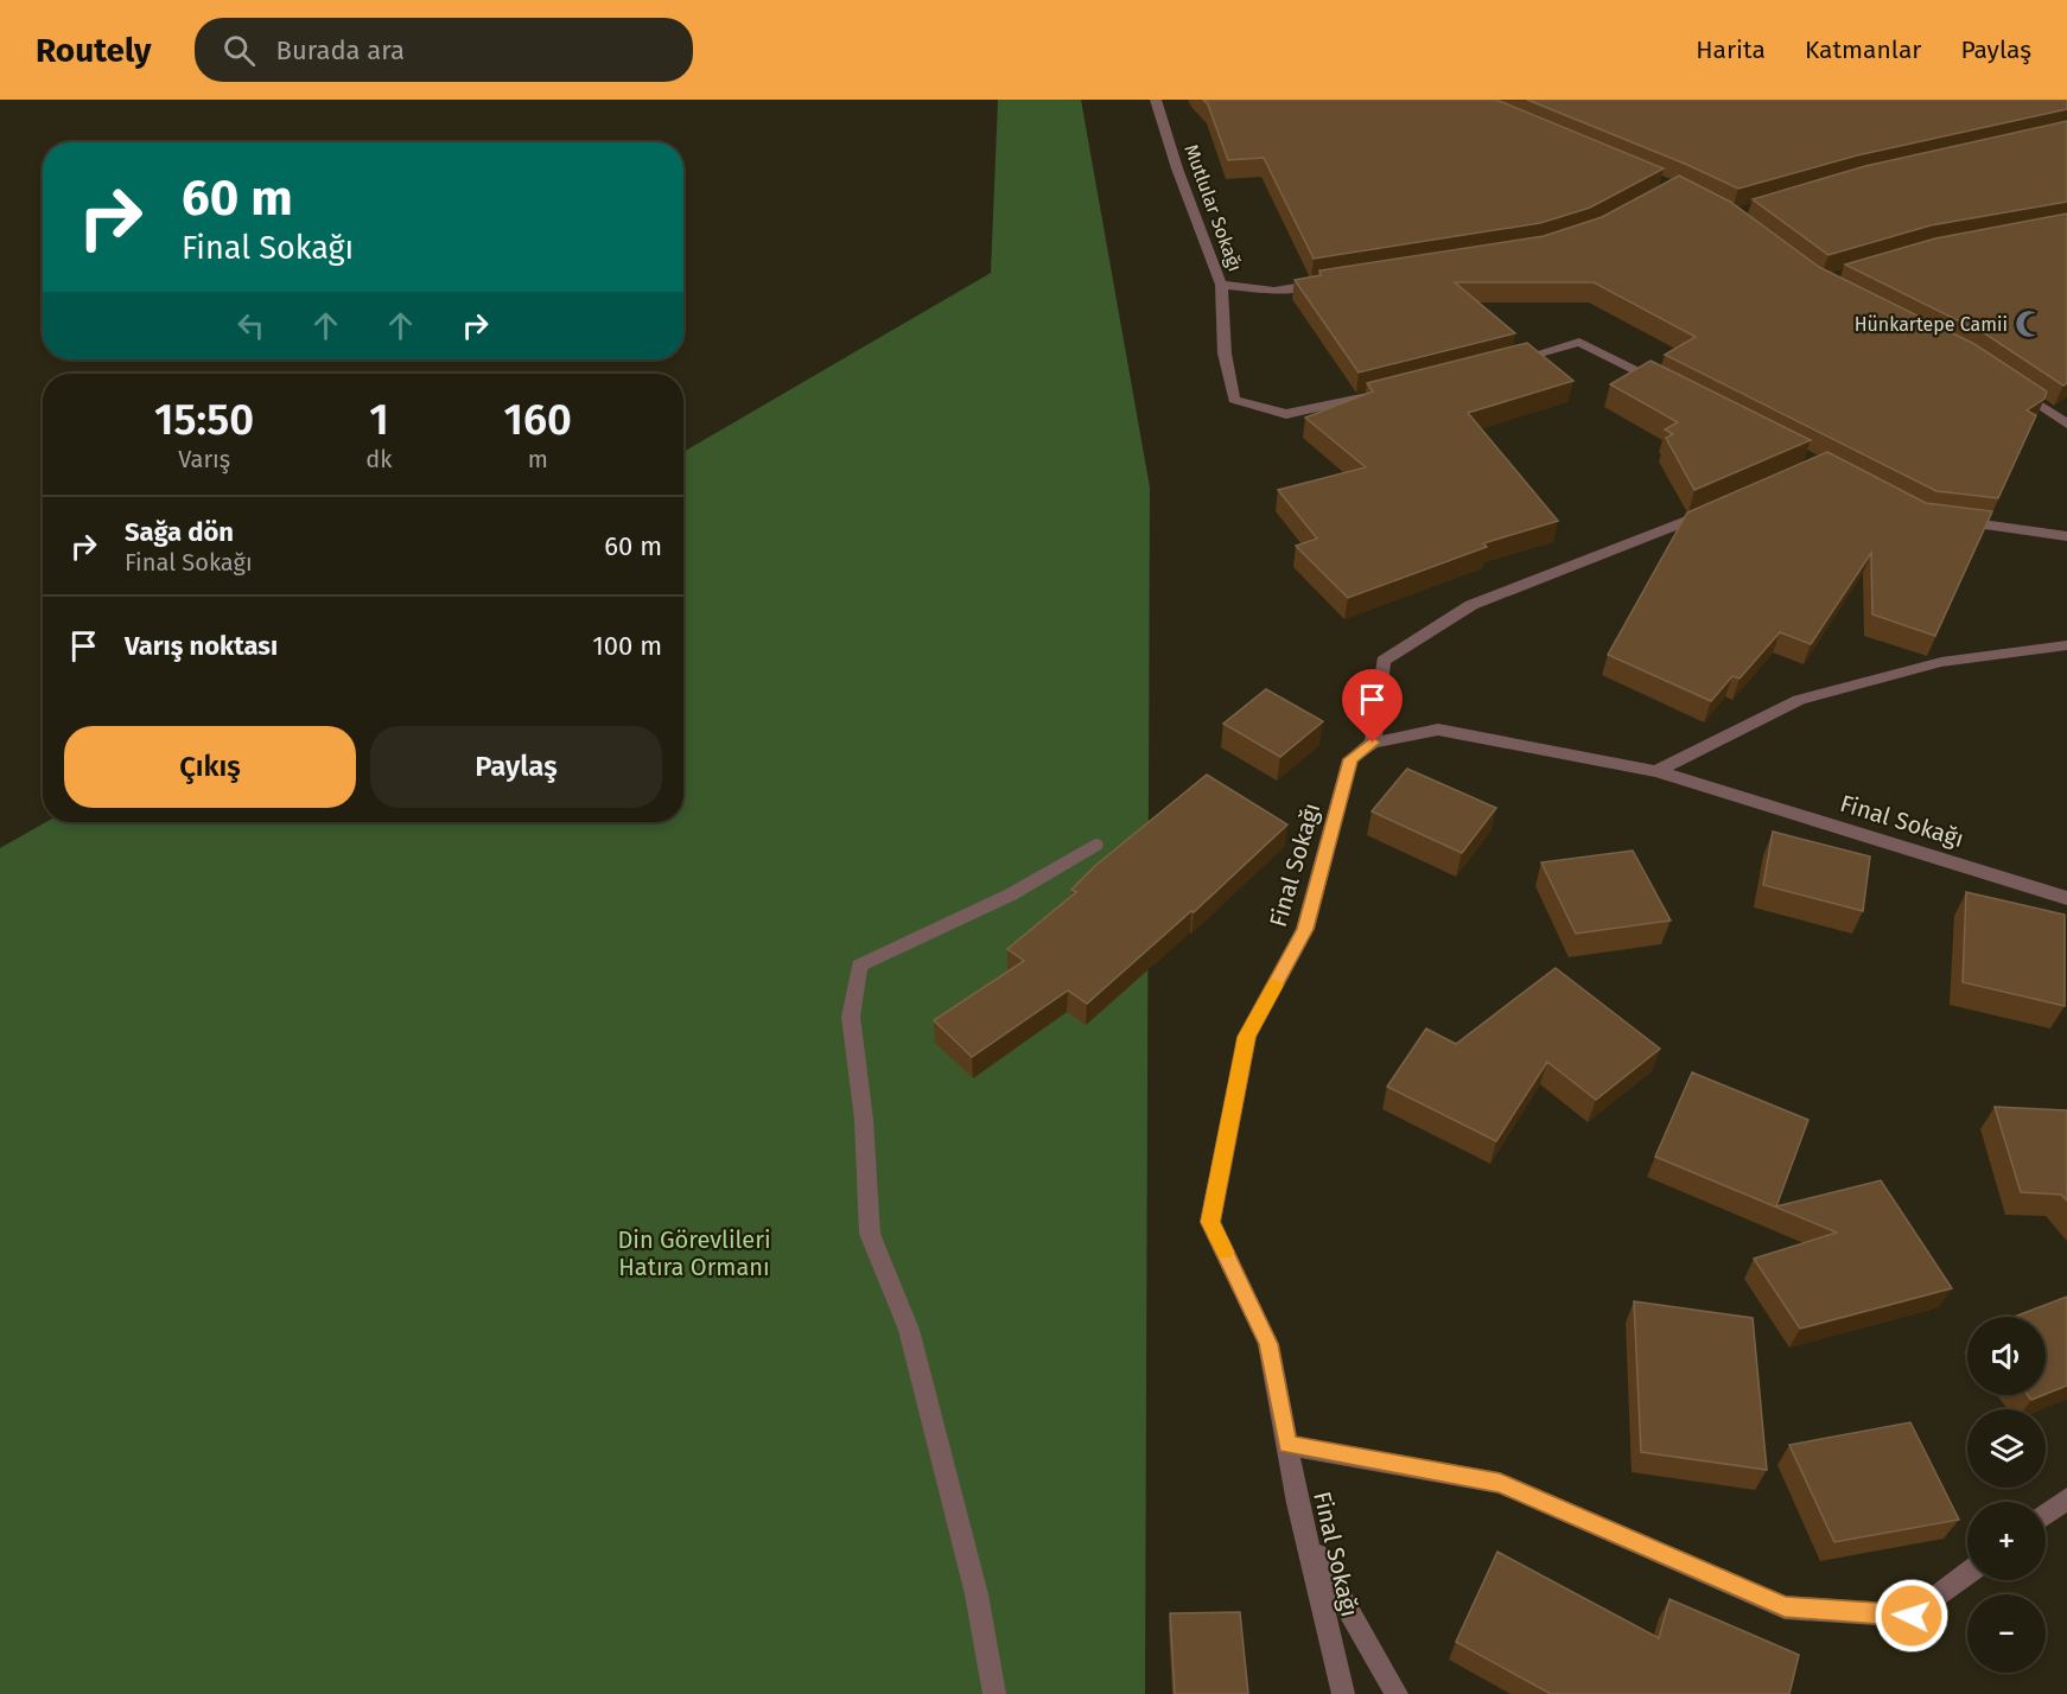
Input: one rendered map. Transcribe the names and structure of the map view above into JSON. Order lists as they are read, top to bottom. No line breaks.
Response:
{"streets":{"street":["Mutlular Sokağı","Final Sokağı"]},"parks":["Din Görevlileri Hatıra Ormanı"],"places":{"mosque":["Hünkartepe Camii"]},"page":{"header":"Routely","search":"Burada ara","nav":["Harita","Katmanlar","Paylaş"],"turn":["60 m","Final Sokağı"],"eta":["15:50","Varış","1","dk","160","m"],"list":[{"name":"Sağa dön","note":"Final Sokağı","value":"60 m"},{"name":"Varış noktası","value":"100 m"}],"buttons":["Çıkış","Paylaş"],"map_buttons":["+","−"]}}
